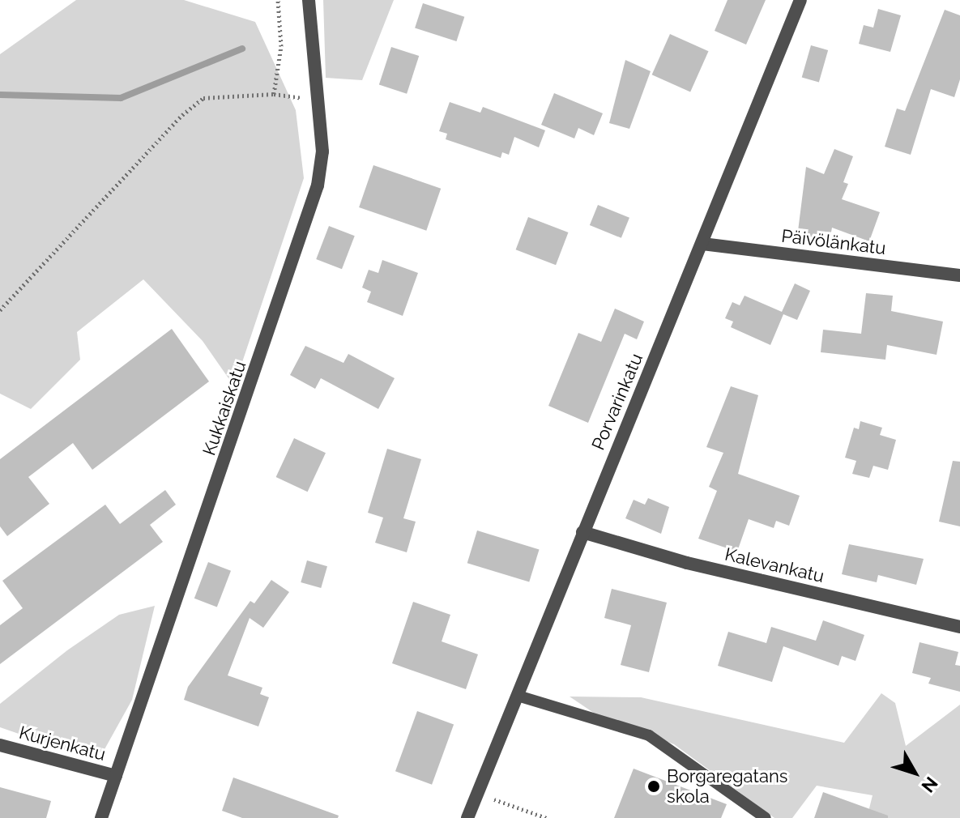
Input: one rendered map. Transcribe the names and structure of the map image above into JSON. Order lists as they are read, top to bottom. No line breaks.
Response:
{"streets":{"street":["Päivölänkatu","Porvarinkatu","Kukkaiskatu","Kalevankatu","Kurjenkatu"]},"crossings":[["Päivölänkatu","Porvarinkatu"],["Porvarinkatu","Kalevankatu"],["Kukkaiskatu","Kurjenkatu"]],"places":["Borgaregatans skola"],"north":"bottom right"}
